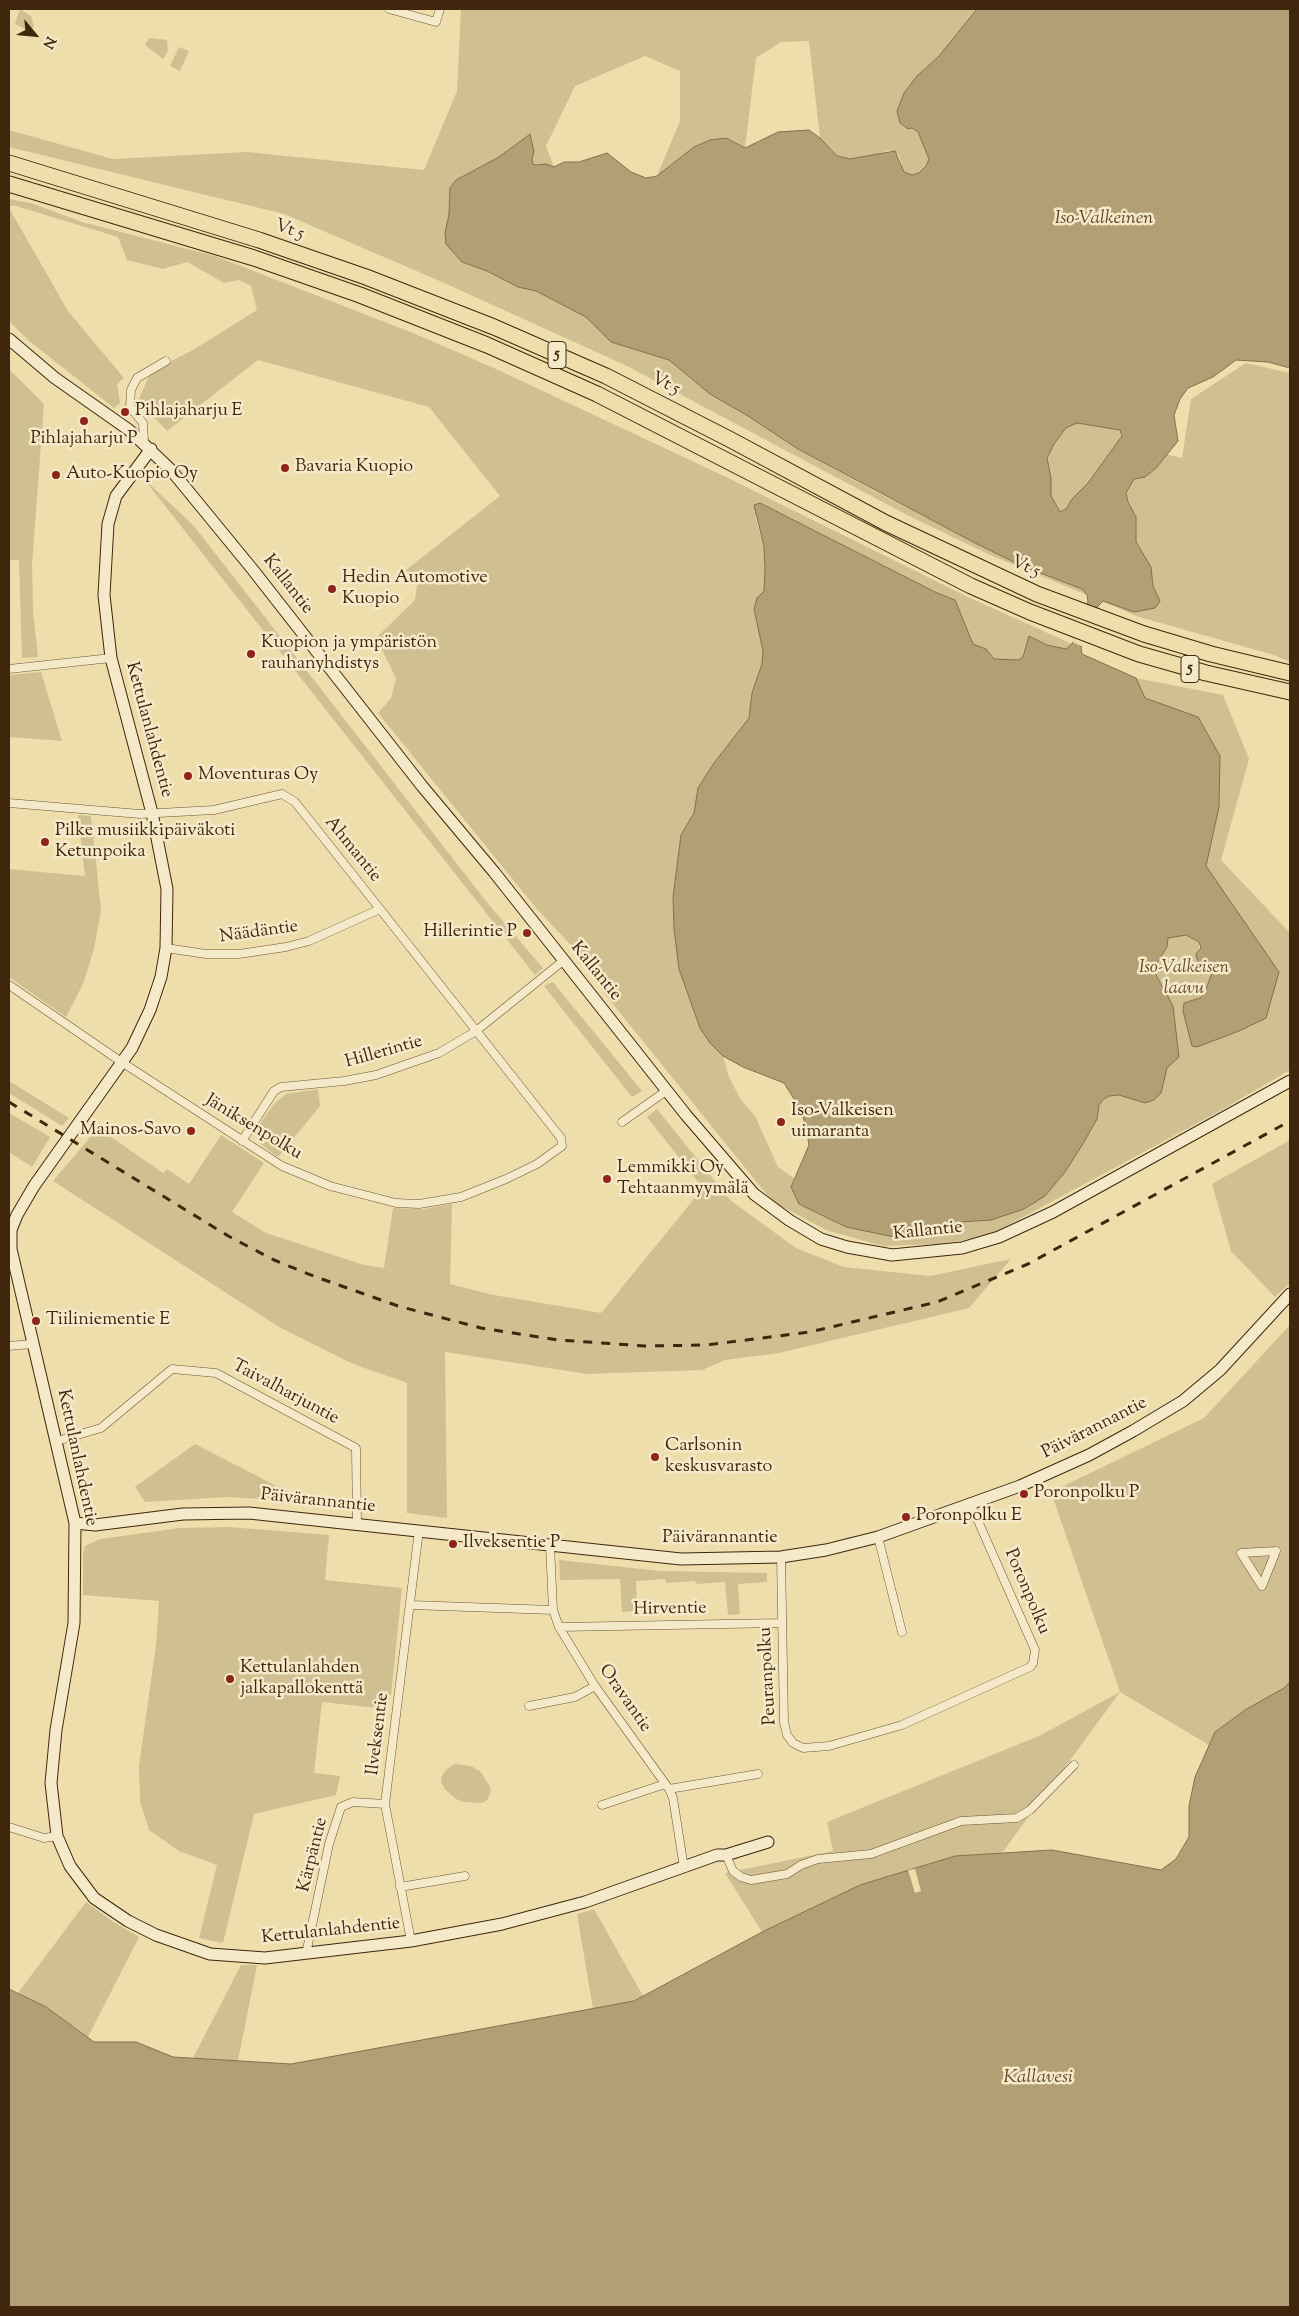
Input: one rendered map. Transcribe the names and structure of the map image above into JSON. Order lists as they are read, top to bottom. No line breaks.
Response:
{"streets":{"highway":["Vt 5","5"],"street":["Kallantie","Kettulanlahdentie","Ahmantie","Näädäntie","Hillerintie","Jäniksenpolku","Taivalharjuntie","Päivärannantie","Poronpolku","Hirventie","Peuranpolku","Oravantie","Ilveksentie","Kärpäntie"]},"crossings":[["Kallantie","Kettulanlahdentie"],["Kallantie","Hillerintie"],["Kettulanlahdentie","Ahmantie"],["Kettulanlahdentie","Näädäntie"],["Kettulanlahdentie","Jäniksenpolku"],["Kettulanlahdentie","Taivalharjuntie"],["Kettulanlahdentie","Päivärannantie"],["Kettulanlahdentie","Oravantie"],["Kettulanlahdentie","Ilveksentie"],["Kettulanlahdentie","Kärpäntie"],["Ahmantie","Näädäntie"],["Ahmantie","Hillerintie"],["Ahmantie","Jäniksenpolku"],["Hillerintie","Jäniksenpolku"],["Taivalharjuntie","Päivärannantie"],["Päivärannantie","Poronpolku"],["Päivärannantie","Peuranpolku"],["Päivärannantie","Oravantie"],["Päivärannantie","Ilveksentie"],["Poronpolku","Peuranpolku"],["Hirventie","Peuranpolku"],["Hirventie","Oravantie"],["Ilveksentie","Kärpäntie"]],"water":["Iso-Valkeinen","Kallavesi"],"parks":["Iso-Valkeisen laavu"],"places":["Pihlajaharju E","Pihlajaharju P","Bavaria Kuopio","Auto-Kuopio Oy","Hedin Automotive Kuopio","Kuopion ja ympäristön rauhanyhdistys","Moventuras Oy","Pilke musiikkipäiväkoti Ketunpoika","Hillerintie P","Iso-Valkeisen uimaranta","Mainos-Savo","Lemmikki Oy Tehtaanmyymälä","Tiiliniementie E","Carlsonin keskusvarasto","Poronpolku P","Poronpolku E","Ilveksentie P","Kettulanlahden jalkapallokenttä"],"north":"bottom right"}
